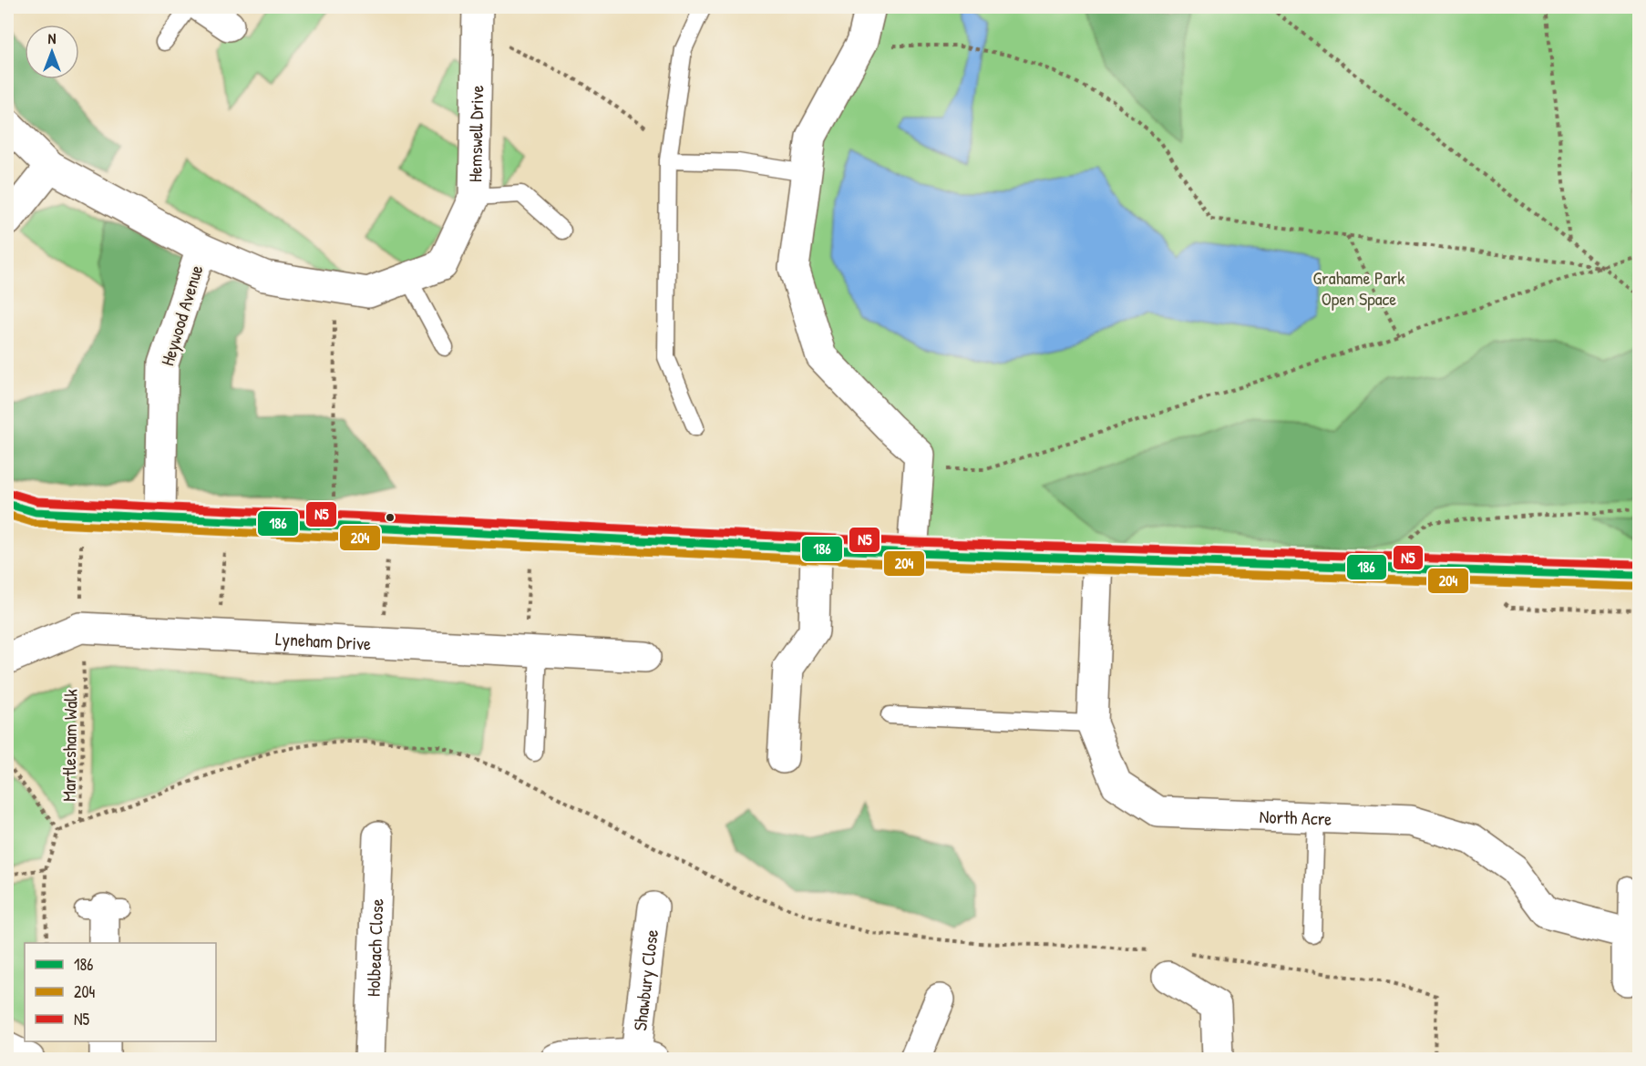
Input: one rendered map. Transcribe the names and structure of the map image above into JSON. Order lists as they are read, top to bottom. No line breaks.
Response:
{"streets":{"street":["Hemswell Drive","Heywood Avenue","Lyneham Drive","North Acre","Holbeach Close","Shawbury Close"],"path":["Martlesham Walk"]},"crossings":[["Hemswell Drive","Heywood Avenue"],["Lyneham Drive","Martlesham Walk"]],"parks":["Grahame Park Open Space"],"lines":["transit line N5","transit line 186","transit line 204"],"legend":["186","204","N5"],"north":"top"}
